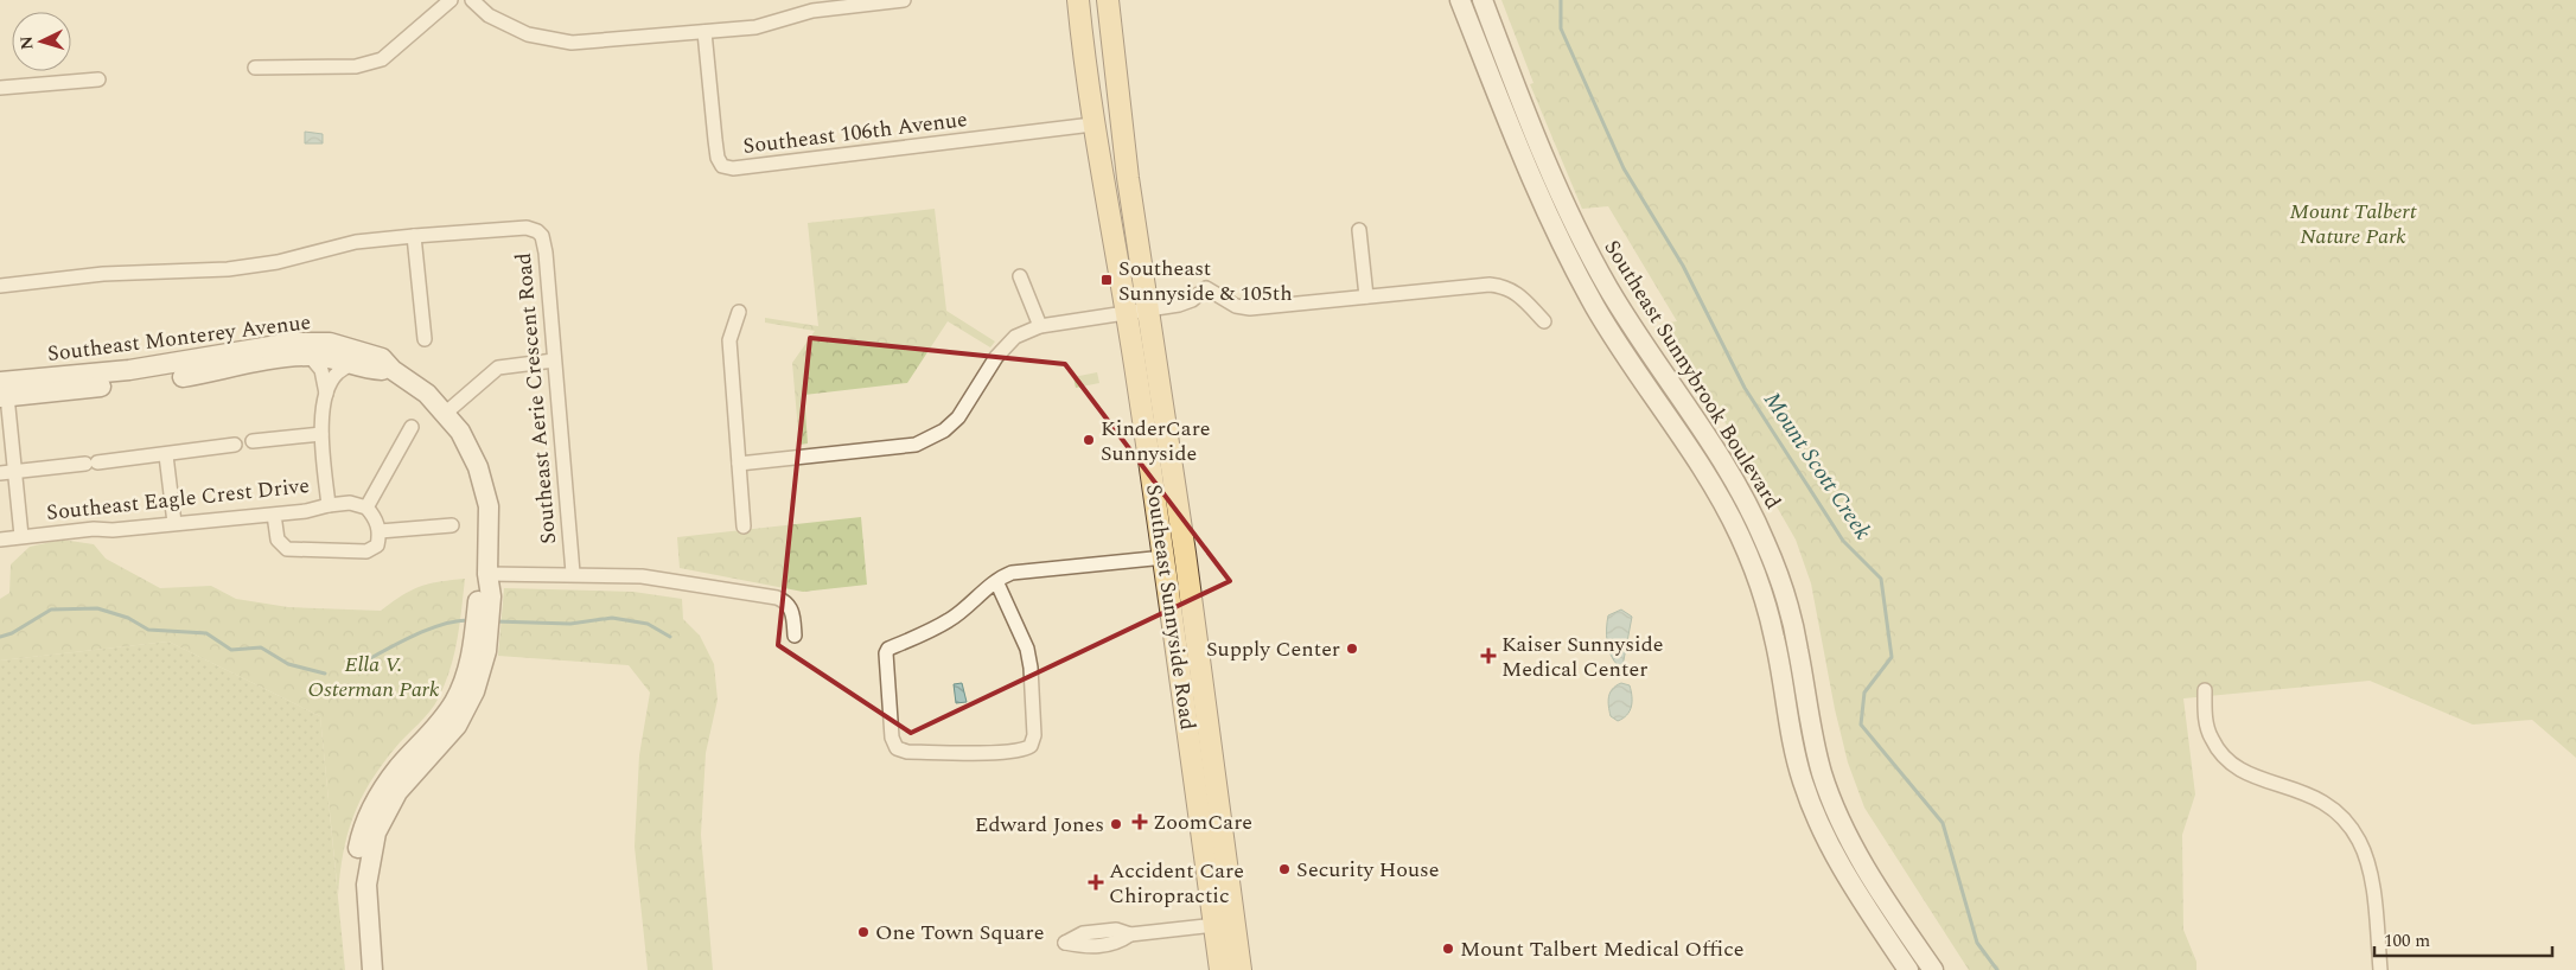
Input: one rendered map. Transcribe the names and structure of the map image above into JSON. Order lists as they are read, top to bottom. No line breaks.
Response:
{"streets":{"main road":["Southeast Monterey Avenue","Southeast Sunnybrook Boulevard","Southeast Sunnyside Road"],"street":["Southeast 106th Avenue","Southeast Aerie Crescent Road","Southeast Eagle Crest Drive"]},"crossings":[["Southeast 106th Avenue","Southeast Sunnyside Road"],["Southeast Monterey Avenue","Southeast Eagle Crest Drive"]],"water":["Mount Scott Creek"],"parks":["Mount Talbert Nature Park","Ella V. Osterman Park"],"places":{"transit":["Southeast Sunnyside & 105th"],"other":["KinderCare Sunnyside","Supply Center","Edward Jones","Security House","One Town Square","Mount Talbert Medical Office"],"health":["Kaiser Sunnyside Medical Center","ZoomCare","Accident Care Chiropractic"]},"scale_bar":"100 m","north":"left"}
